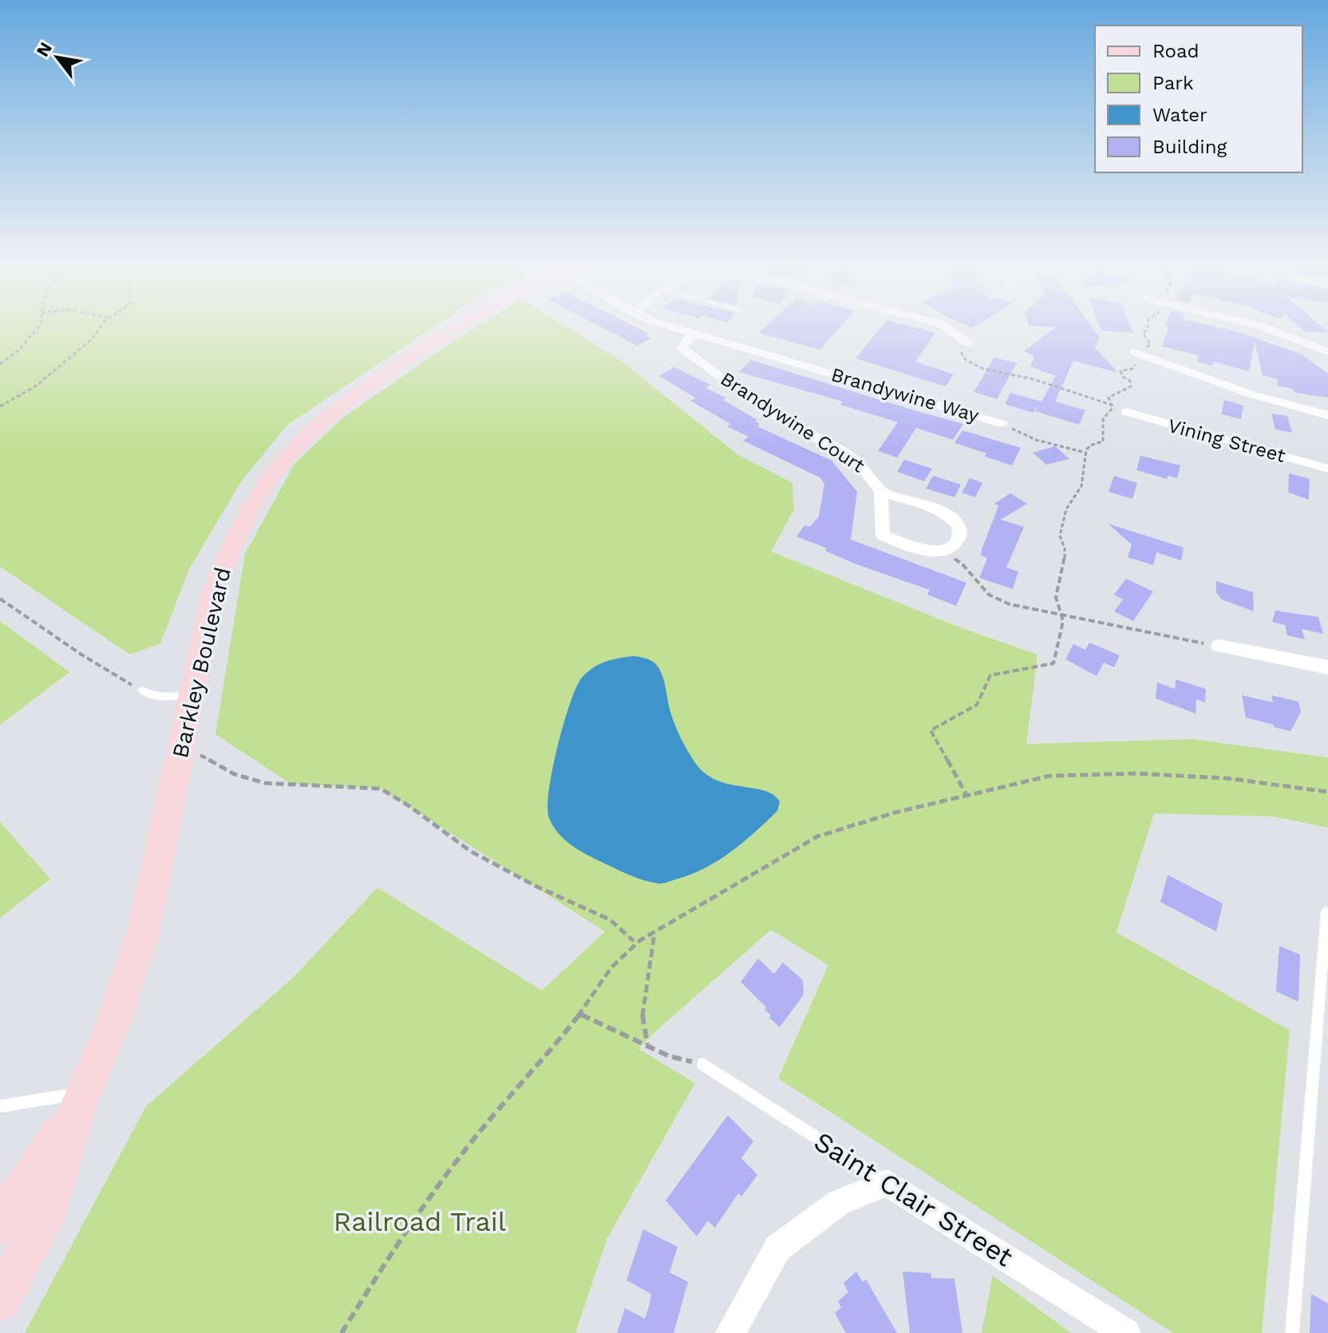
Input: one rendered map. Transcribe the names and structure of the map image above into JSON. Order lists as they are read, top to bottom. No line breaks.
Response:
{"streets":{"main road":["Barkley Boulevard"],"street":["Brandywine Way","Brandywine Court","Vining Street","Saint Clair Street"]},"crossings":[["Brandywine Way","Brandywine Court"]],"parks":["Railroad Trail"],"legend":["Road","Park","Water","Building"],"north":"top left"}
